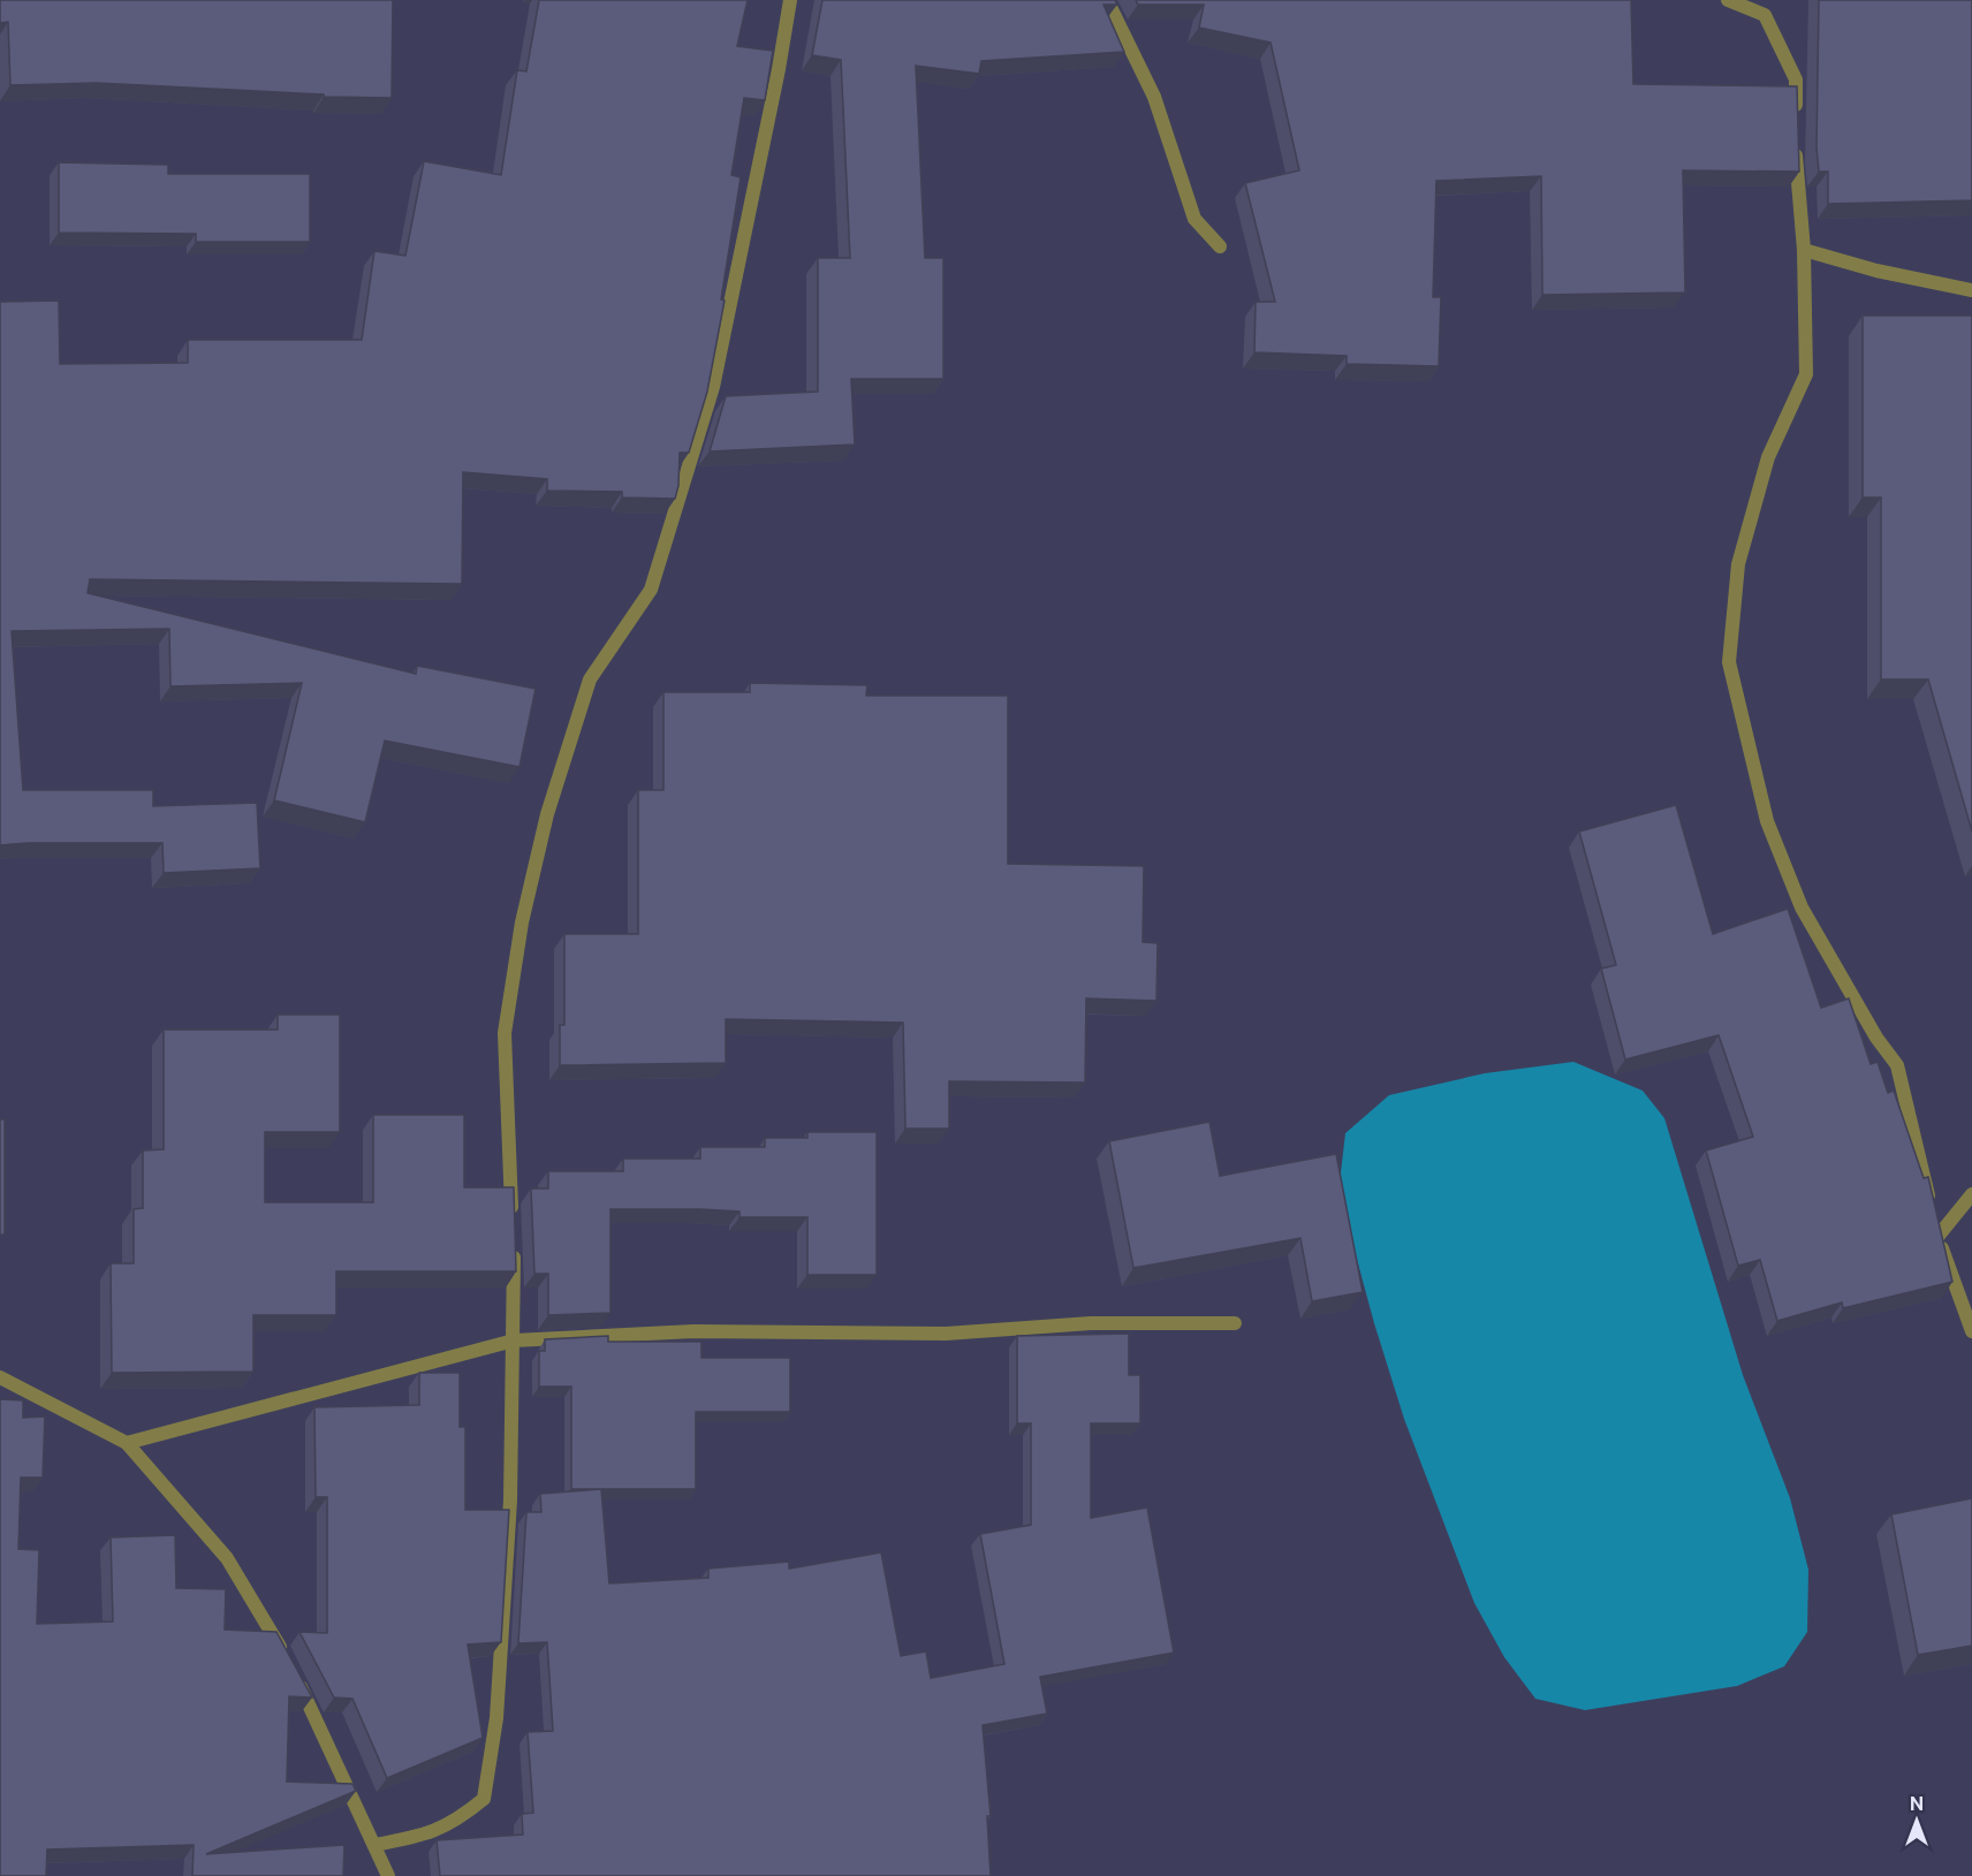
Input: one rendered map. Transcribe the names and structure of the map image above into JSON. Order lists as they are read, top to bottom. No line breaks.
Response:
{"north":"top"}
